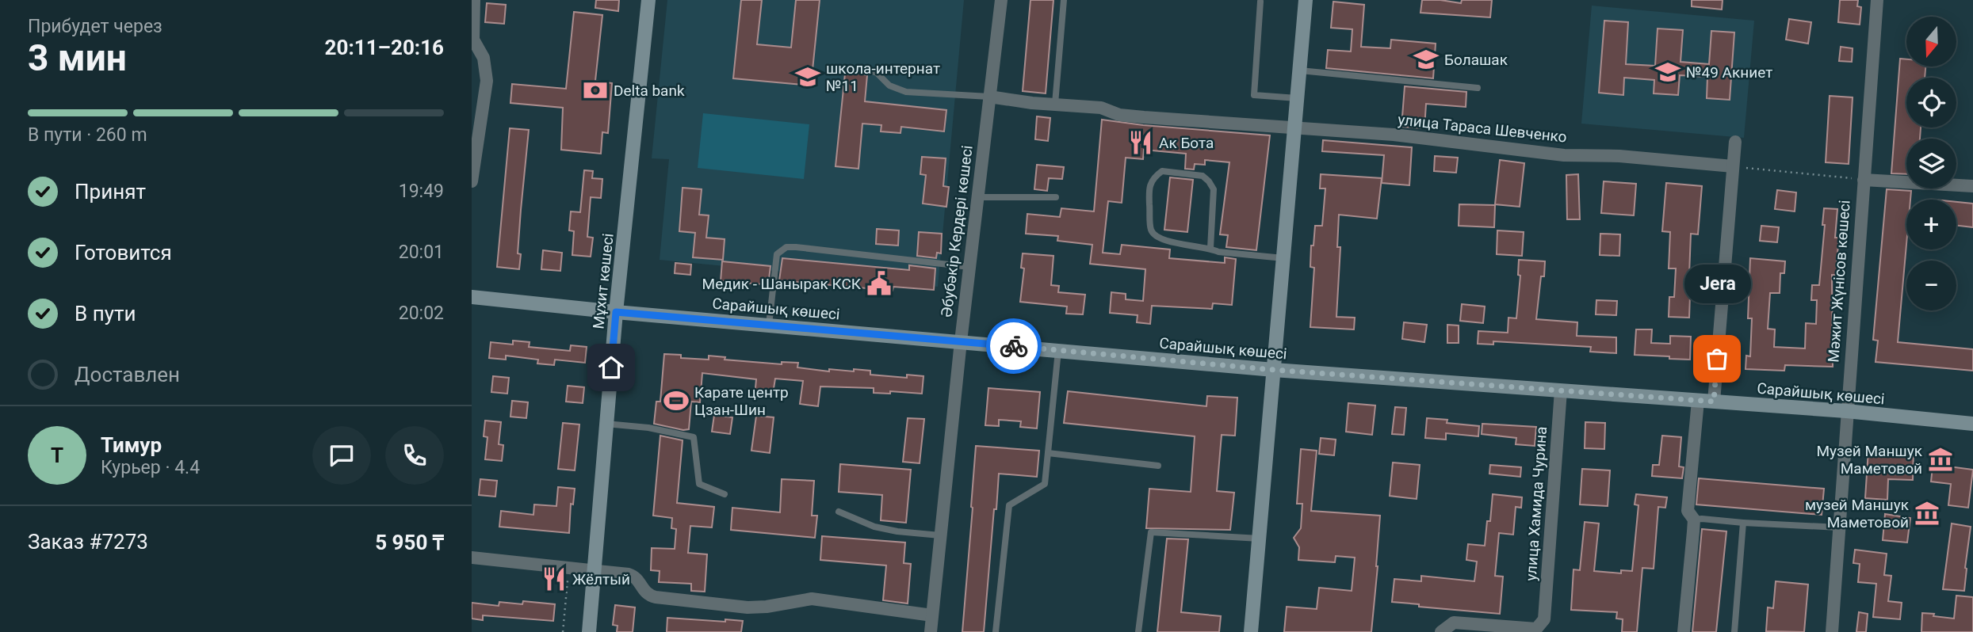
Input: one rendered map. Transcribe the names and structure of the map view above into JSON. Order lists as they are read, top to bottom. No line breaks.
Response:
{"streets":{"street":["улица Тараса Шевченко","Әбубәкір Кердері көшесі","Мұхит көшесі","Мәжит Жүнісов көшесі","Сарайшық көшесі","улица Хамида Чурина"]},"crossings":[["улица Тараса Шевченко","Әбубәкір Кердері көшесі"],["Әбубәкір Кердері көшесі","Сарайшық көшесі"],["Мұхит көшесі","Сарайшық көшесі"],["Мәжит Жүнісов көшесі","Сарайшық көшесі"],["Сарайшық көшесі","улица Хамида Чурина"]],"places":{"school or university":["Болашак","№49 Акниет","школа-интернат №11"],"bank":["Delta bank"],"restaurant":["Ак Бота","Жёлтый"],"public building":["Медик - Шанырак КСК"],"other":["Jera"],"sports":["Карате центр Цзан-Шин"],"museum":["Музей Маншук Маметовой","музей Маншук Маметовой"]},"north":"bottom","page":{"heading":["3 мин","Прибудет через","20:11–20:16"],"panel":["Тимур","Курьер · 4.4","Заказ #7273","5 950 ₸"],"map_buttons":["+","−"],"bar":"В пути · 260 m","list":[["Принят","19:49"],["Готовится","20:01"],["В пути","20:02"],"Доставлен"],"bubble":"Jera","round":"Т"}}
